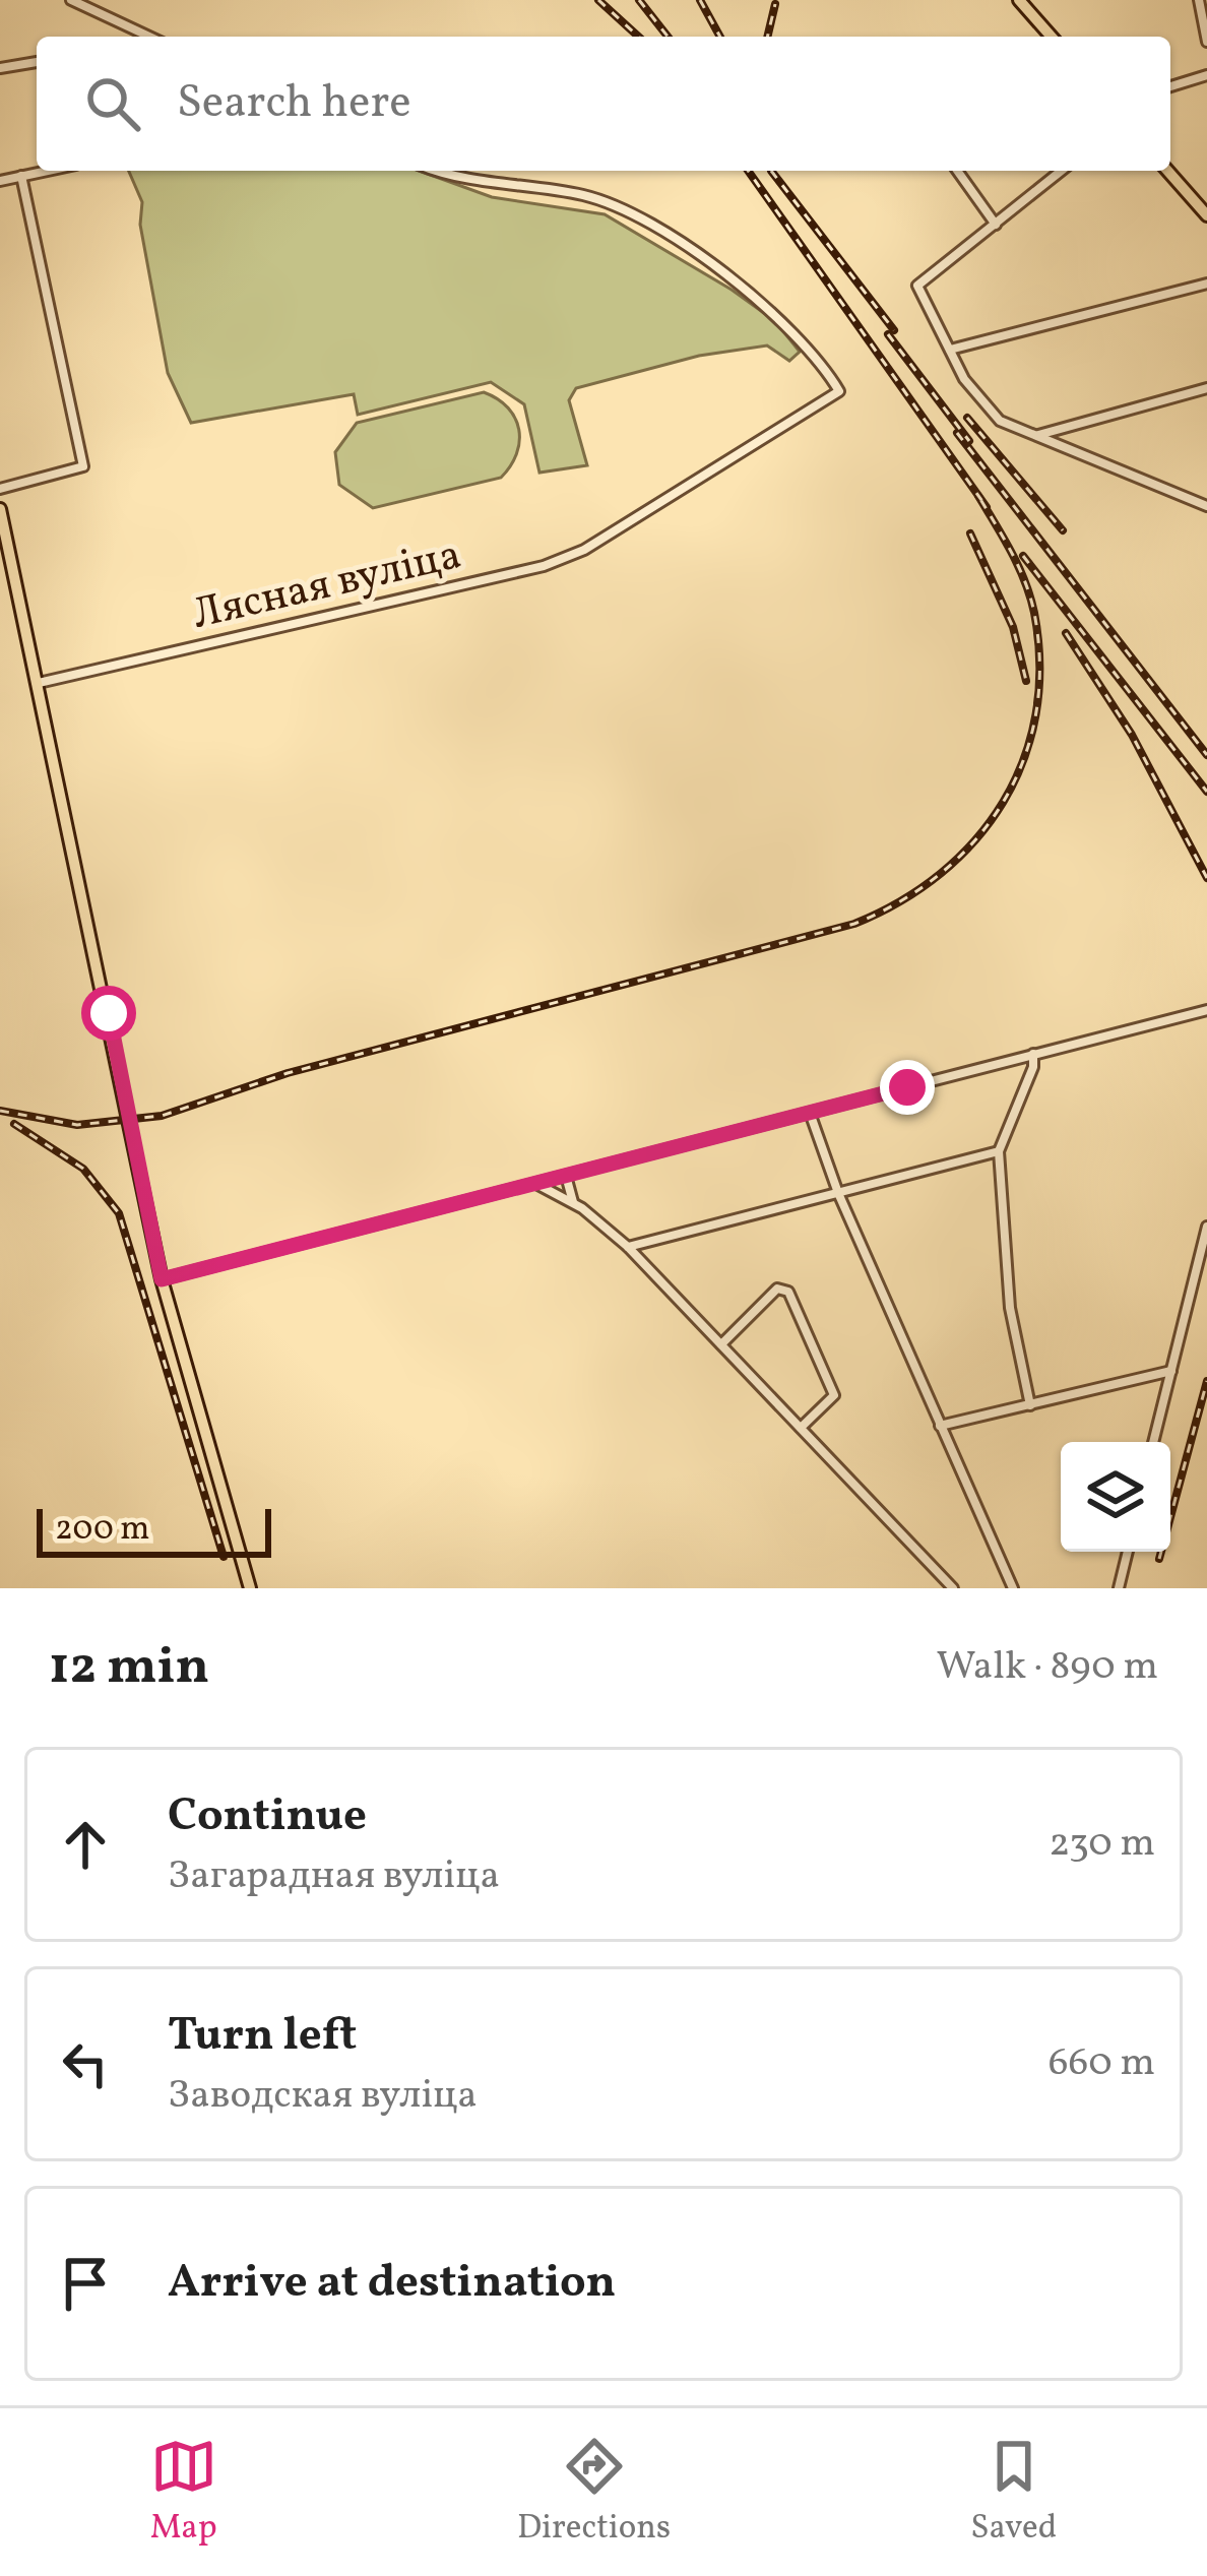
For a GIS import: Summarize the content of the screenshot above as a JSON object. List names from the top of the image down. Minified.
{"streets":{"street":["Лясная вуліца"]},"scale_bar":"200 m","page":{"search":"Search here","scale":"200 m","heading":["12 min","Walk · 890 m"],"list":[["Continue","Загарадная вуліца","230 m"],["Turn left","Заводская вуліца","660 m"],"Arrive at destination"],"nav":["Map","Directions","Saved"]}}
